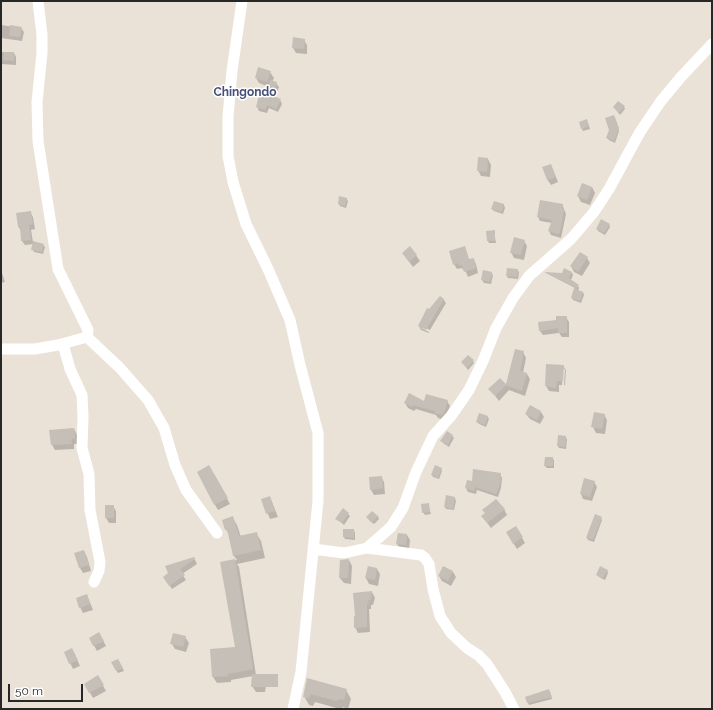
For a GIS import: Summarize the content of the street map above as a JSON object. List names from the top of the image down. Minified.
{"districts":["Chingondo"],"scale_bar":"50 m"}
